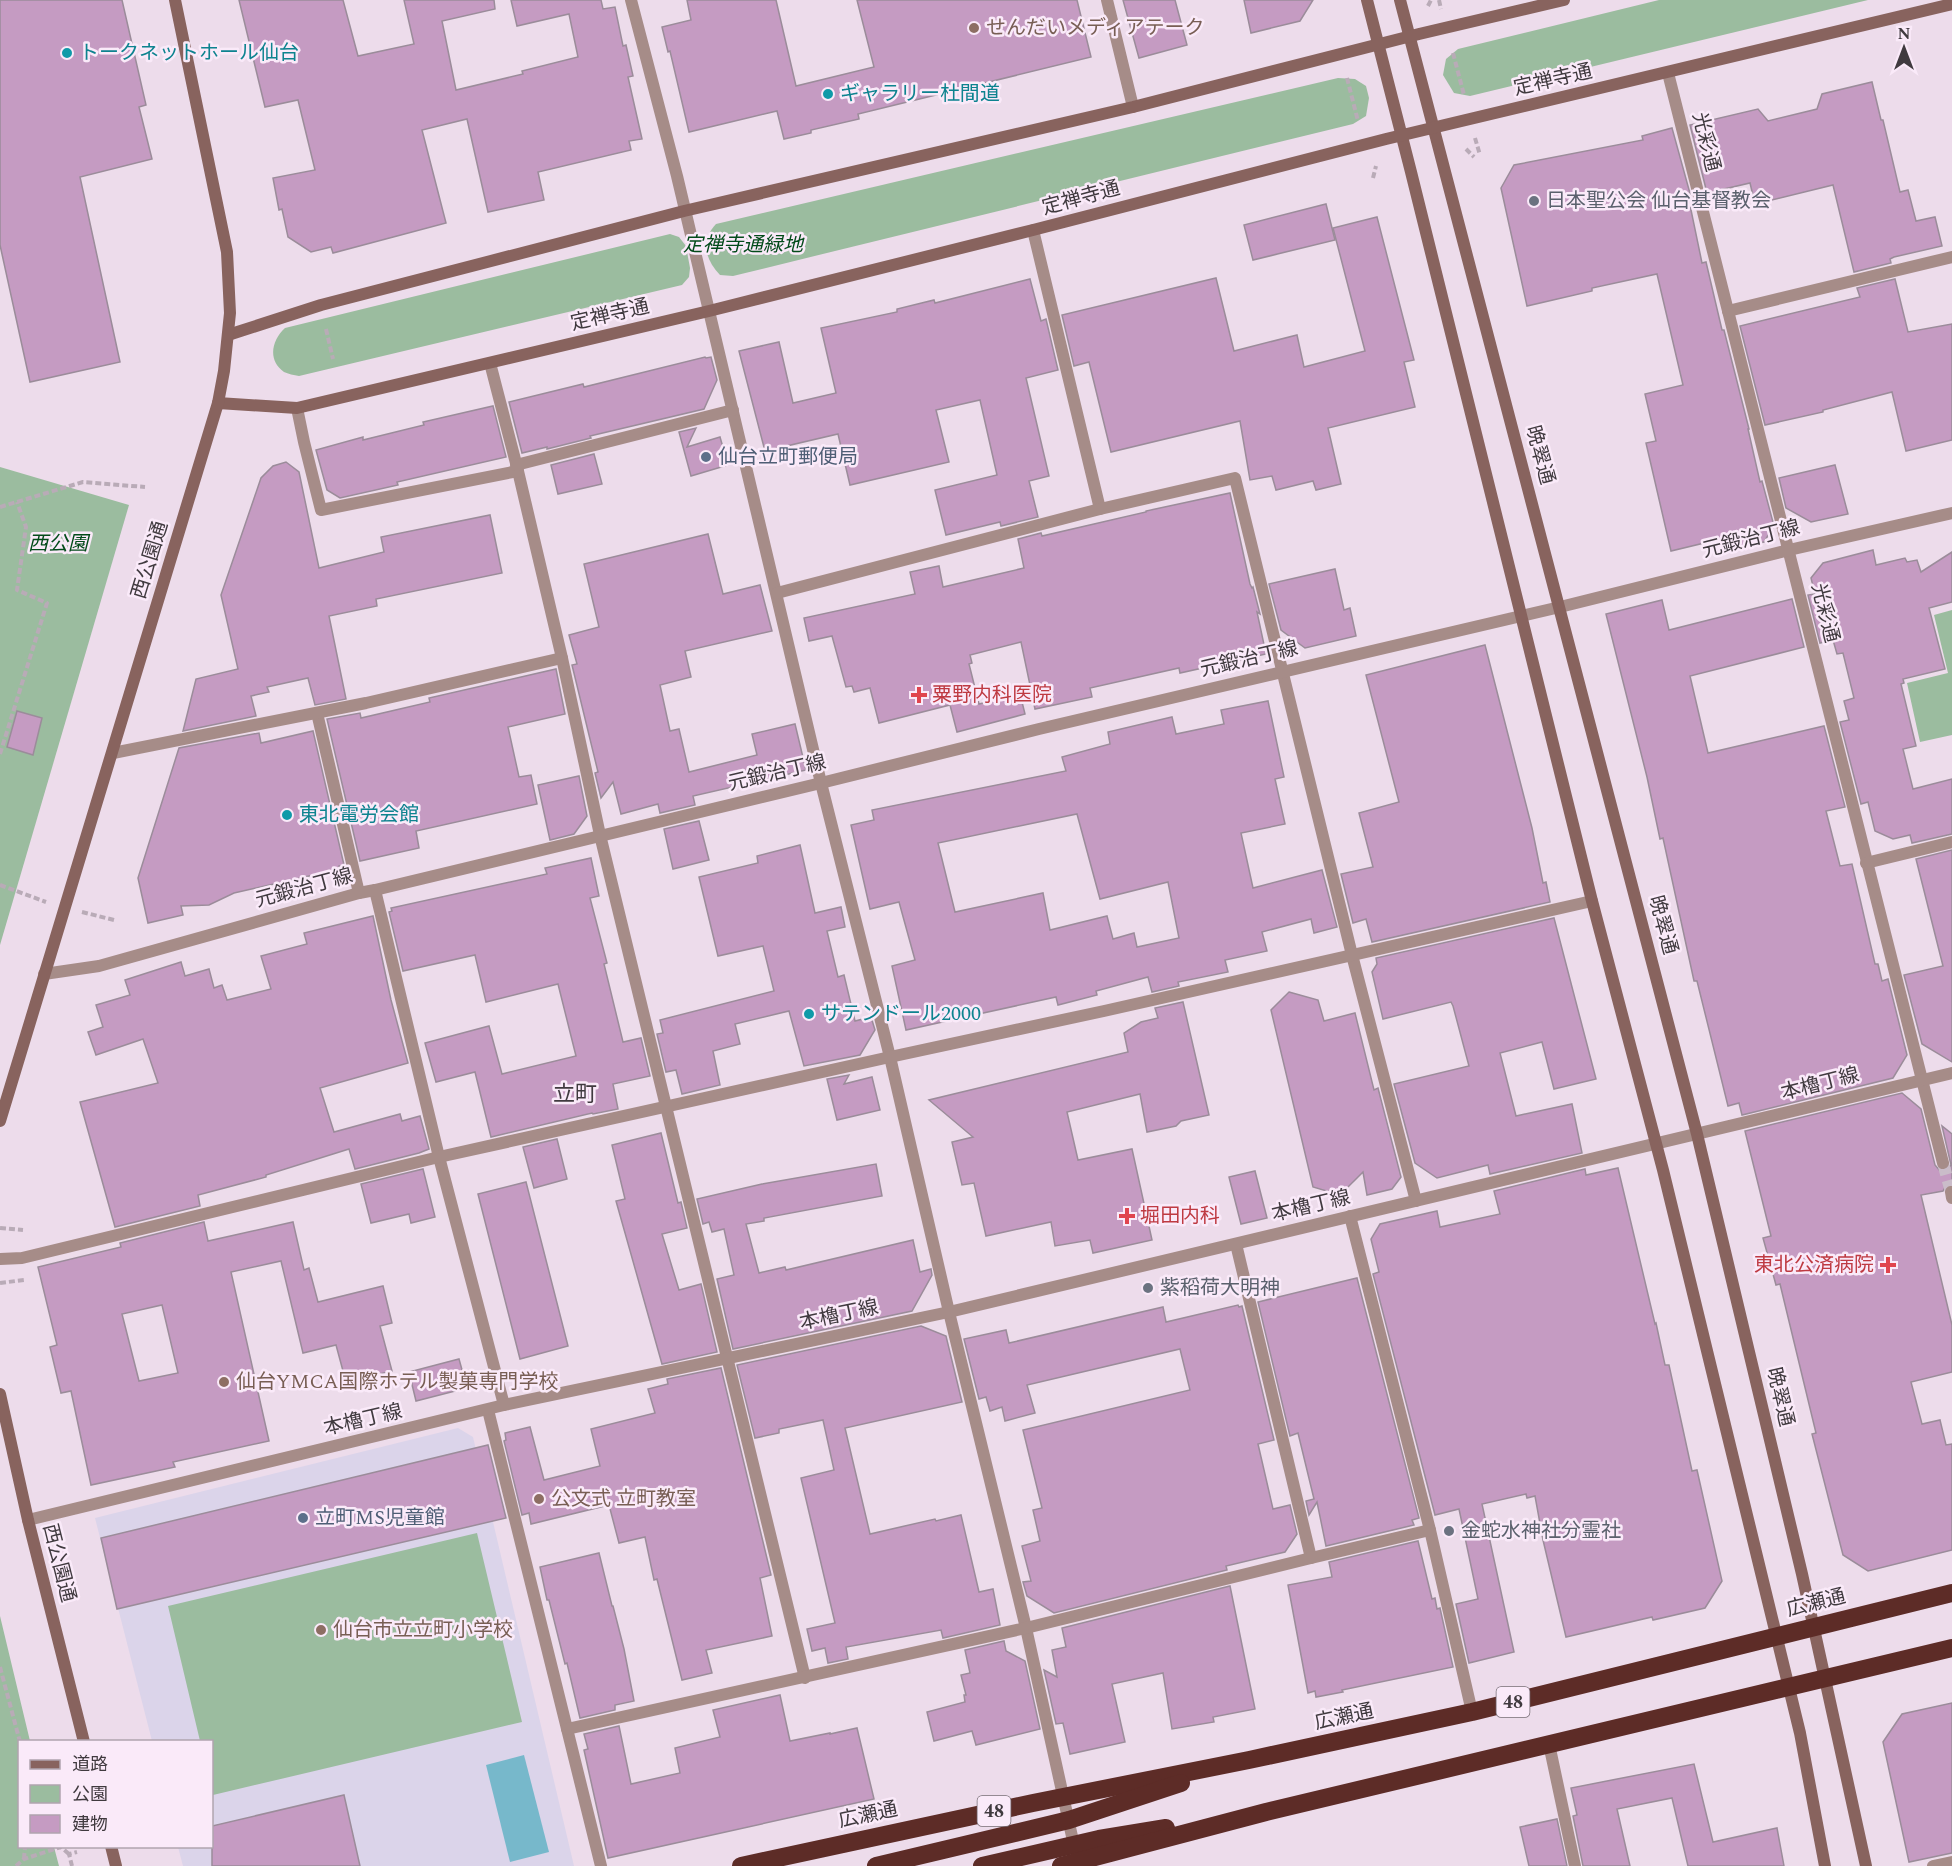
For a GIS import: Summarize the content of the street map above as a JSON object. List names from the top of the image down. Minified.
{"streets":{"highway":["広瀬通","48"],"street":["定禅寺通","光彩通","晩翠通","元鍛治丁線","西公園通","本櫓丁線"]},"crossings":[["定禅寺通","光彩通"],["定禅寺通","晩翠通"],["定禅寺通","西公園通"],["光彩通","元鍛治丁線"],["光彩通","本櫓丁線"],["晩翠通","元鍛治丁線"],["晩翠通","本櫓丁線"],["晩翠通","広瀬通"],["元鍛治丁線","西公園通"],["西公園通","本櫓丁線"],["広瀬通","48"]],"districts":["立町"],"parks":["定禅寺通緑地","西公園"],"places":{"other":["せんだいメディアテーク","トークネットホール仙台","ギャラリー杜間道","日本聖公会 仙台基督教会","仙台立町郵便局","東北電労会館","サテンドール2000","紫稻荷大明神","仙台YMCA国際ホテル製菓専門学校","公文式 立町教室","立町MS児童館","金蛇水神社分霊社","仙台市立立町小学校"],"health":["粟野内科医院","堀田内科","東北公済病院"]},"legend":["道路","公園","建物"],"north":"top"}
